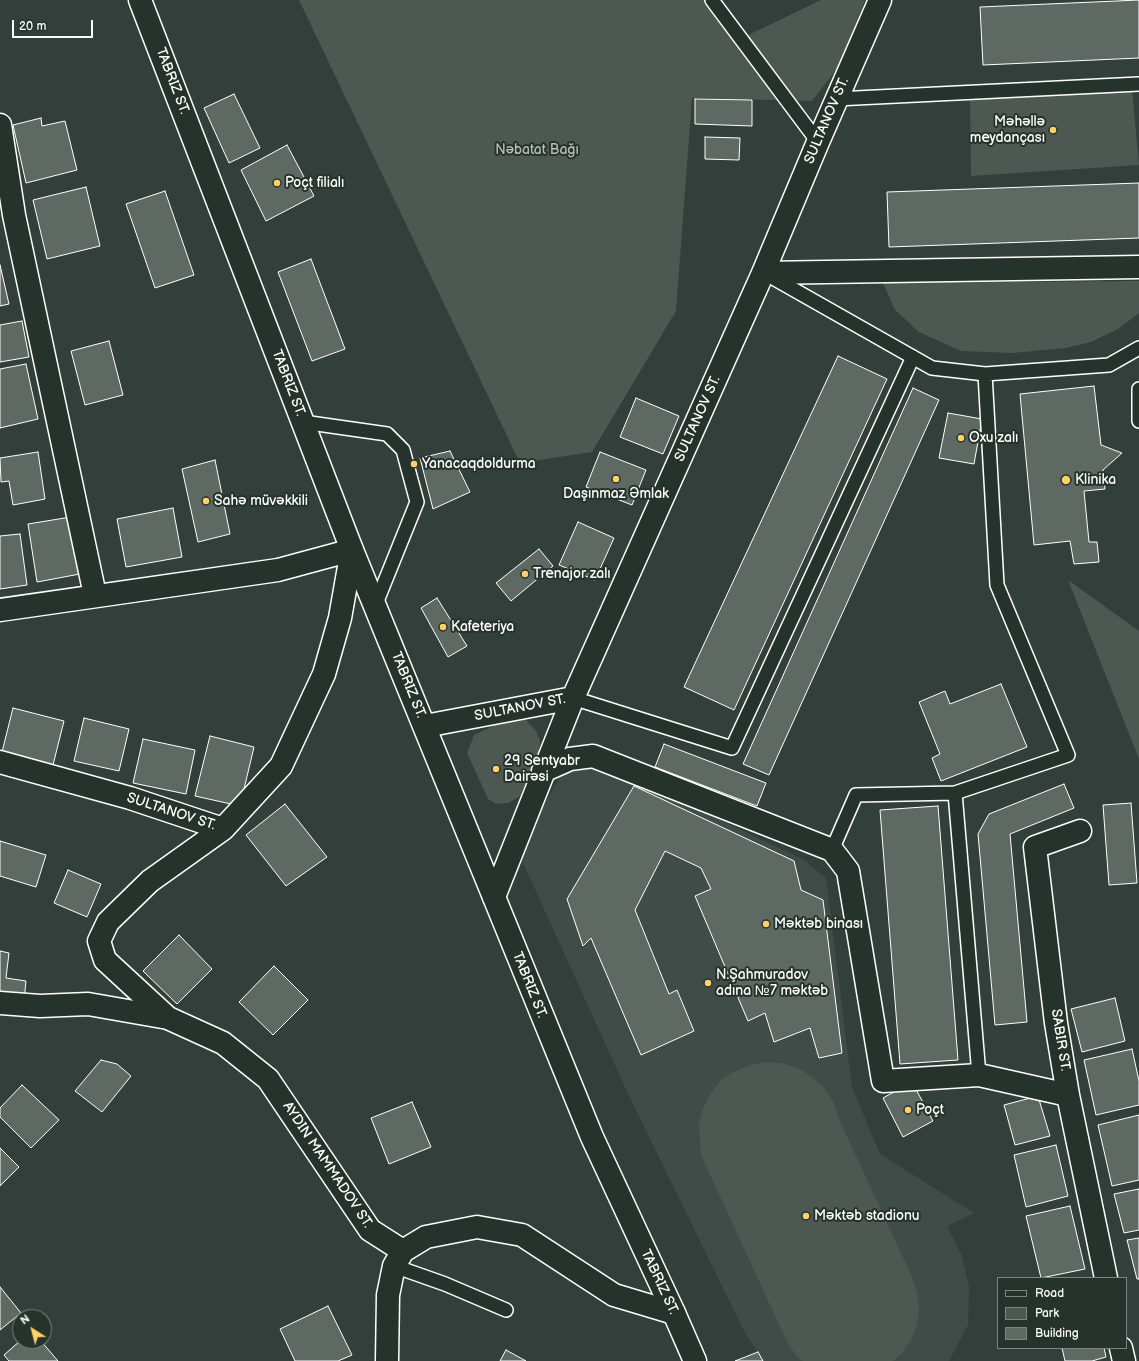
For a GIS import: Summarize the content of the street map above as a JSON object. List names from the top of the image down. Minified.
{"streets":{"street":["TABRIZ ST.","SULTANOV ST.","SABIR ST.","AYDIN MAMMADOV ST."]},"crossings":[["TABRIZ ST.","SULTANOV ST."]],"parks":["Nəbatat Bağı"],"places":["Məhəllə meydançası","Poçt filialı","Oxu zalı","Yanacaqdoldurma","Daşınmaz Əmlak","Klinika","Sahə müvəkkili","Trenajor zalı","Kafeteriya","29 Sentyabr Dairəsi","Məktəb binası","N.Şahmuradov adına №7 məktəb","Poçt","Məktəb stadionu"],"legend":["Road","Park","Building"],"scale_bar":"20 m","north":"top left"}
